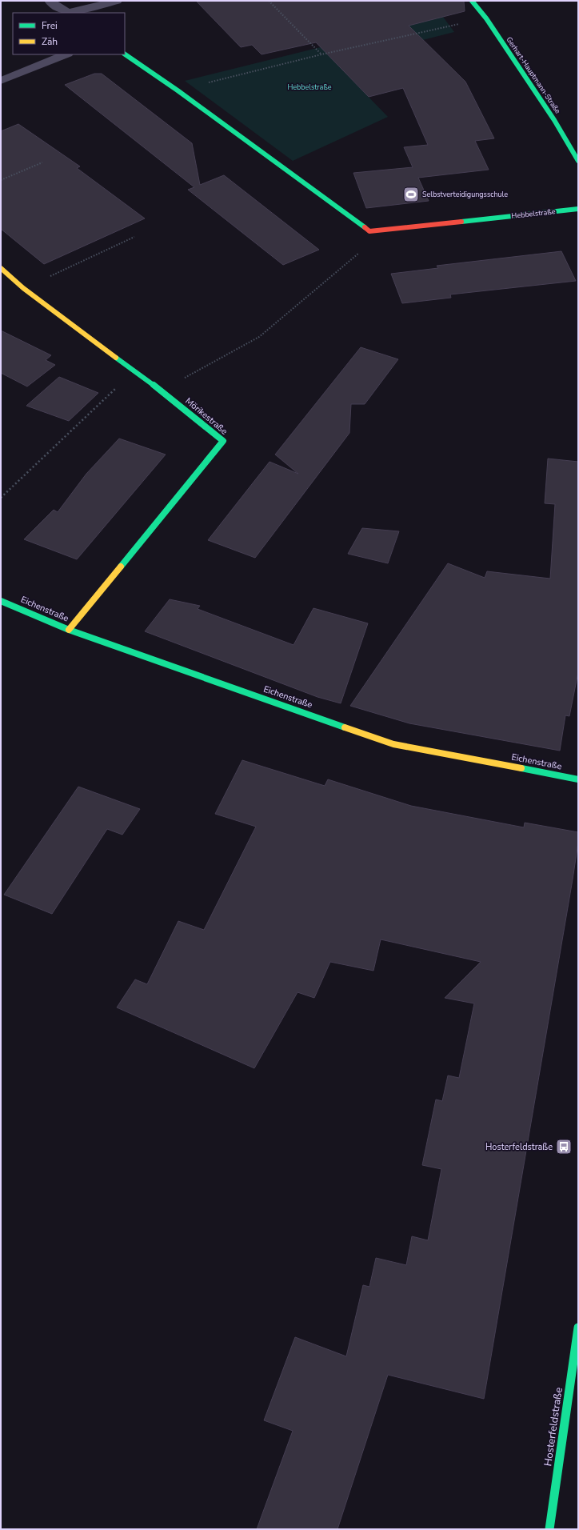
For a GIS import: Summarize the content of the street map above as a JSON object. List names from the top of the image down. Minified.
{"streets":{"street":["Gerhart-Hauptmann-Straße","Hebbelstraße","Mörikestraße","Eichenstraße","Hosterfeldstraße"]},"crossings":[["Mörikestraße","Eichenstraße"]],"parks":["Hebbelstraße"],"places":{"sports":["Selbstverteidigungsschule"],"bus stop":["Hosterfeldstraße"]},"legend":["Frei","Zäh"]}
